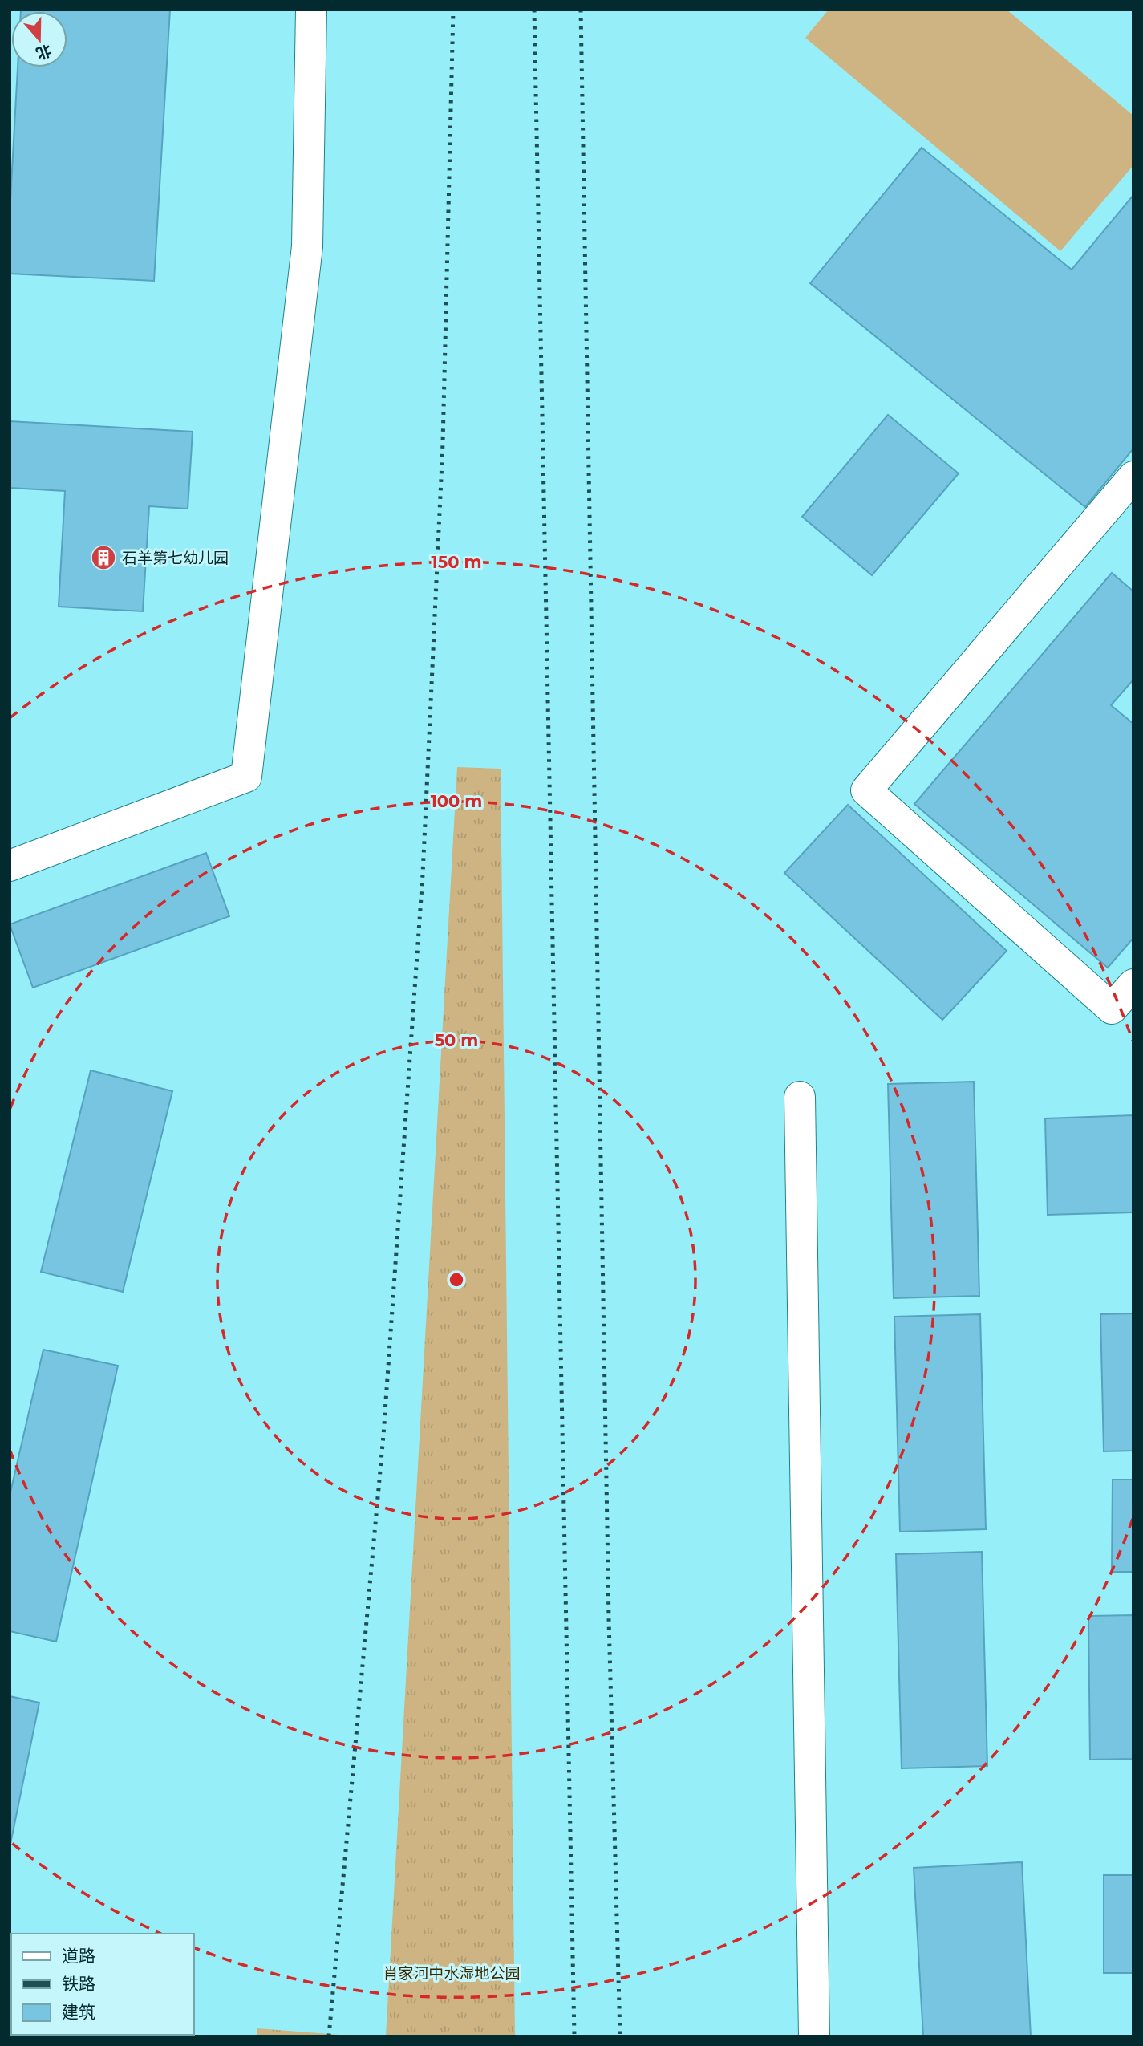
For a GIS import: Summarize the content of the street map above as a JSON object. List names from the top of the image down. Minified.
{"parks":["肖家河中水湿地公园"],"places":{"building":["石羊第七幼儿园"]},"legend":["道路","铁路","建筑"],"north":"bottom","rings":["150 m","100 m","50 m"]}
